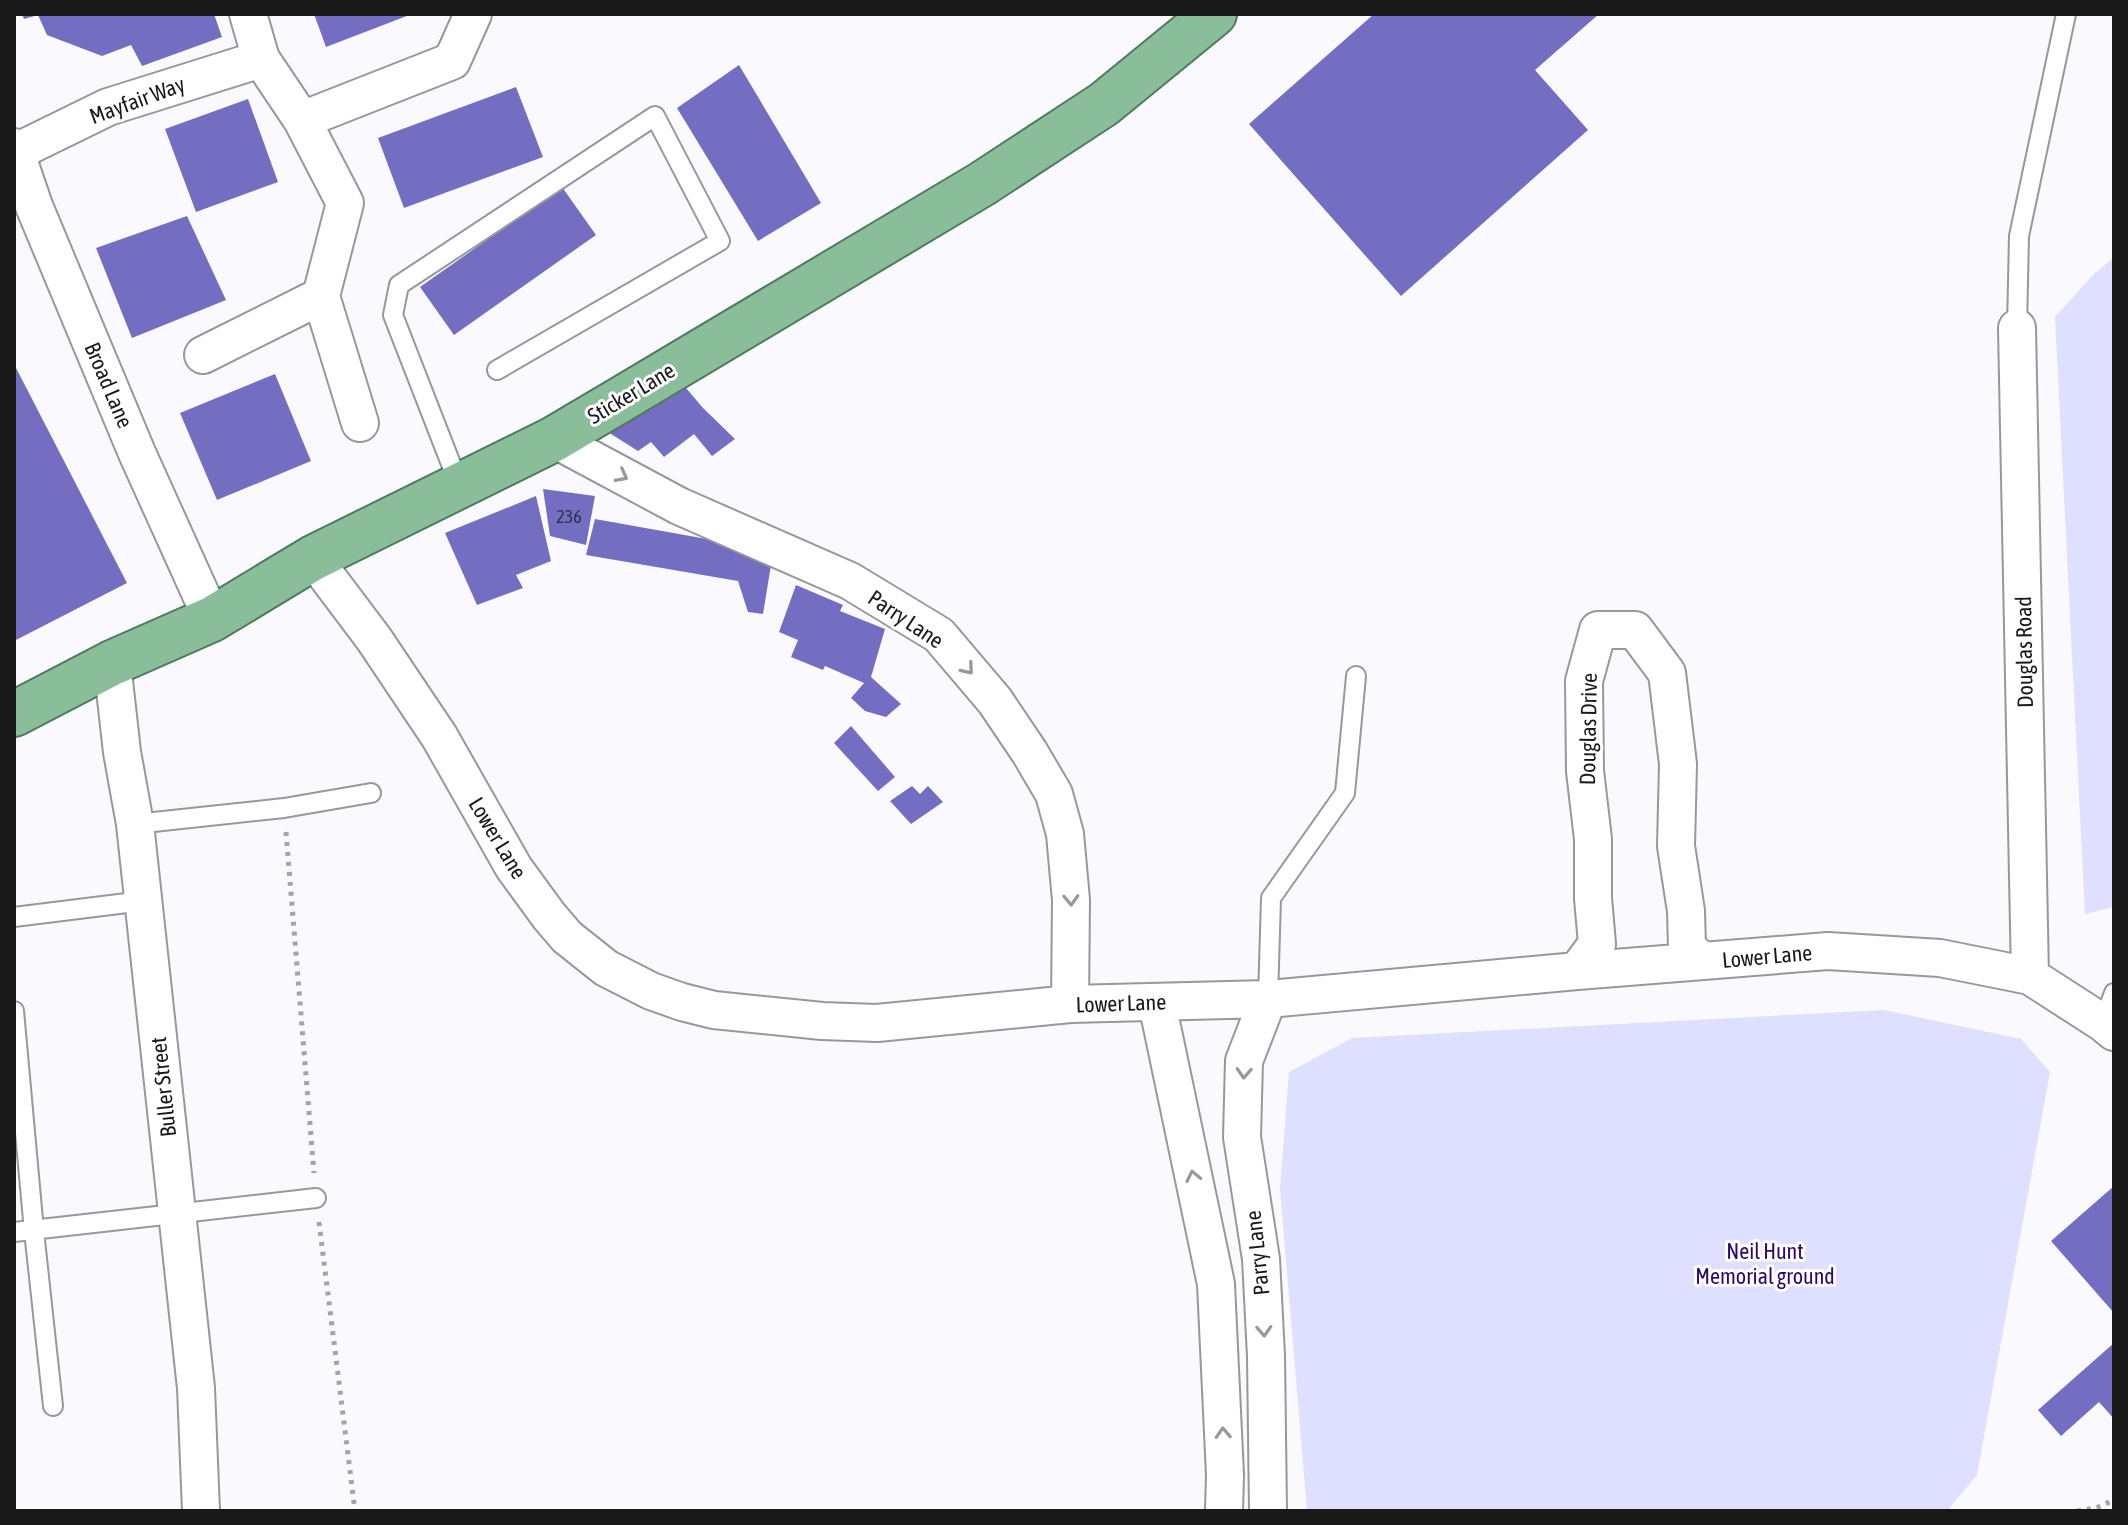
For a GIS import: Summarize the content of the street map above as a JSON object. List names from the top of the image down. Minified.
{"streets":{"highway":["Sticker Lane"],"street":["Mayfair Way","Broad Lane","Parry Lane","Douglas Road","Douglas Drive","Lower Lane","Buller Street"]},"crossings":[["Mayfair Way","Broad Lane"],["Broad Lane","Sticker Lane"],["Sticker Lane","Parry Lane"],["Sticker Lane","Lower Lane"],["Sticker Lane","Buller Street"],["Parry Lane","Lower Lane"],["Douglas Road","Lower Lane"],["Douglas Drive","Lower Lane"]],"parks":["Neil Hunt Memorial ground"],"house_numbers":["236"]}
